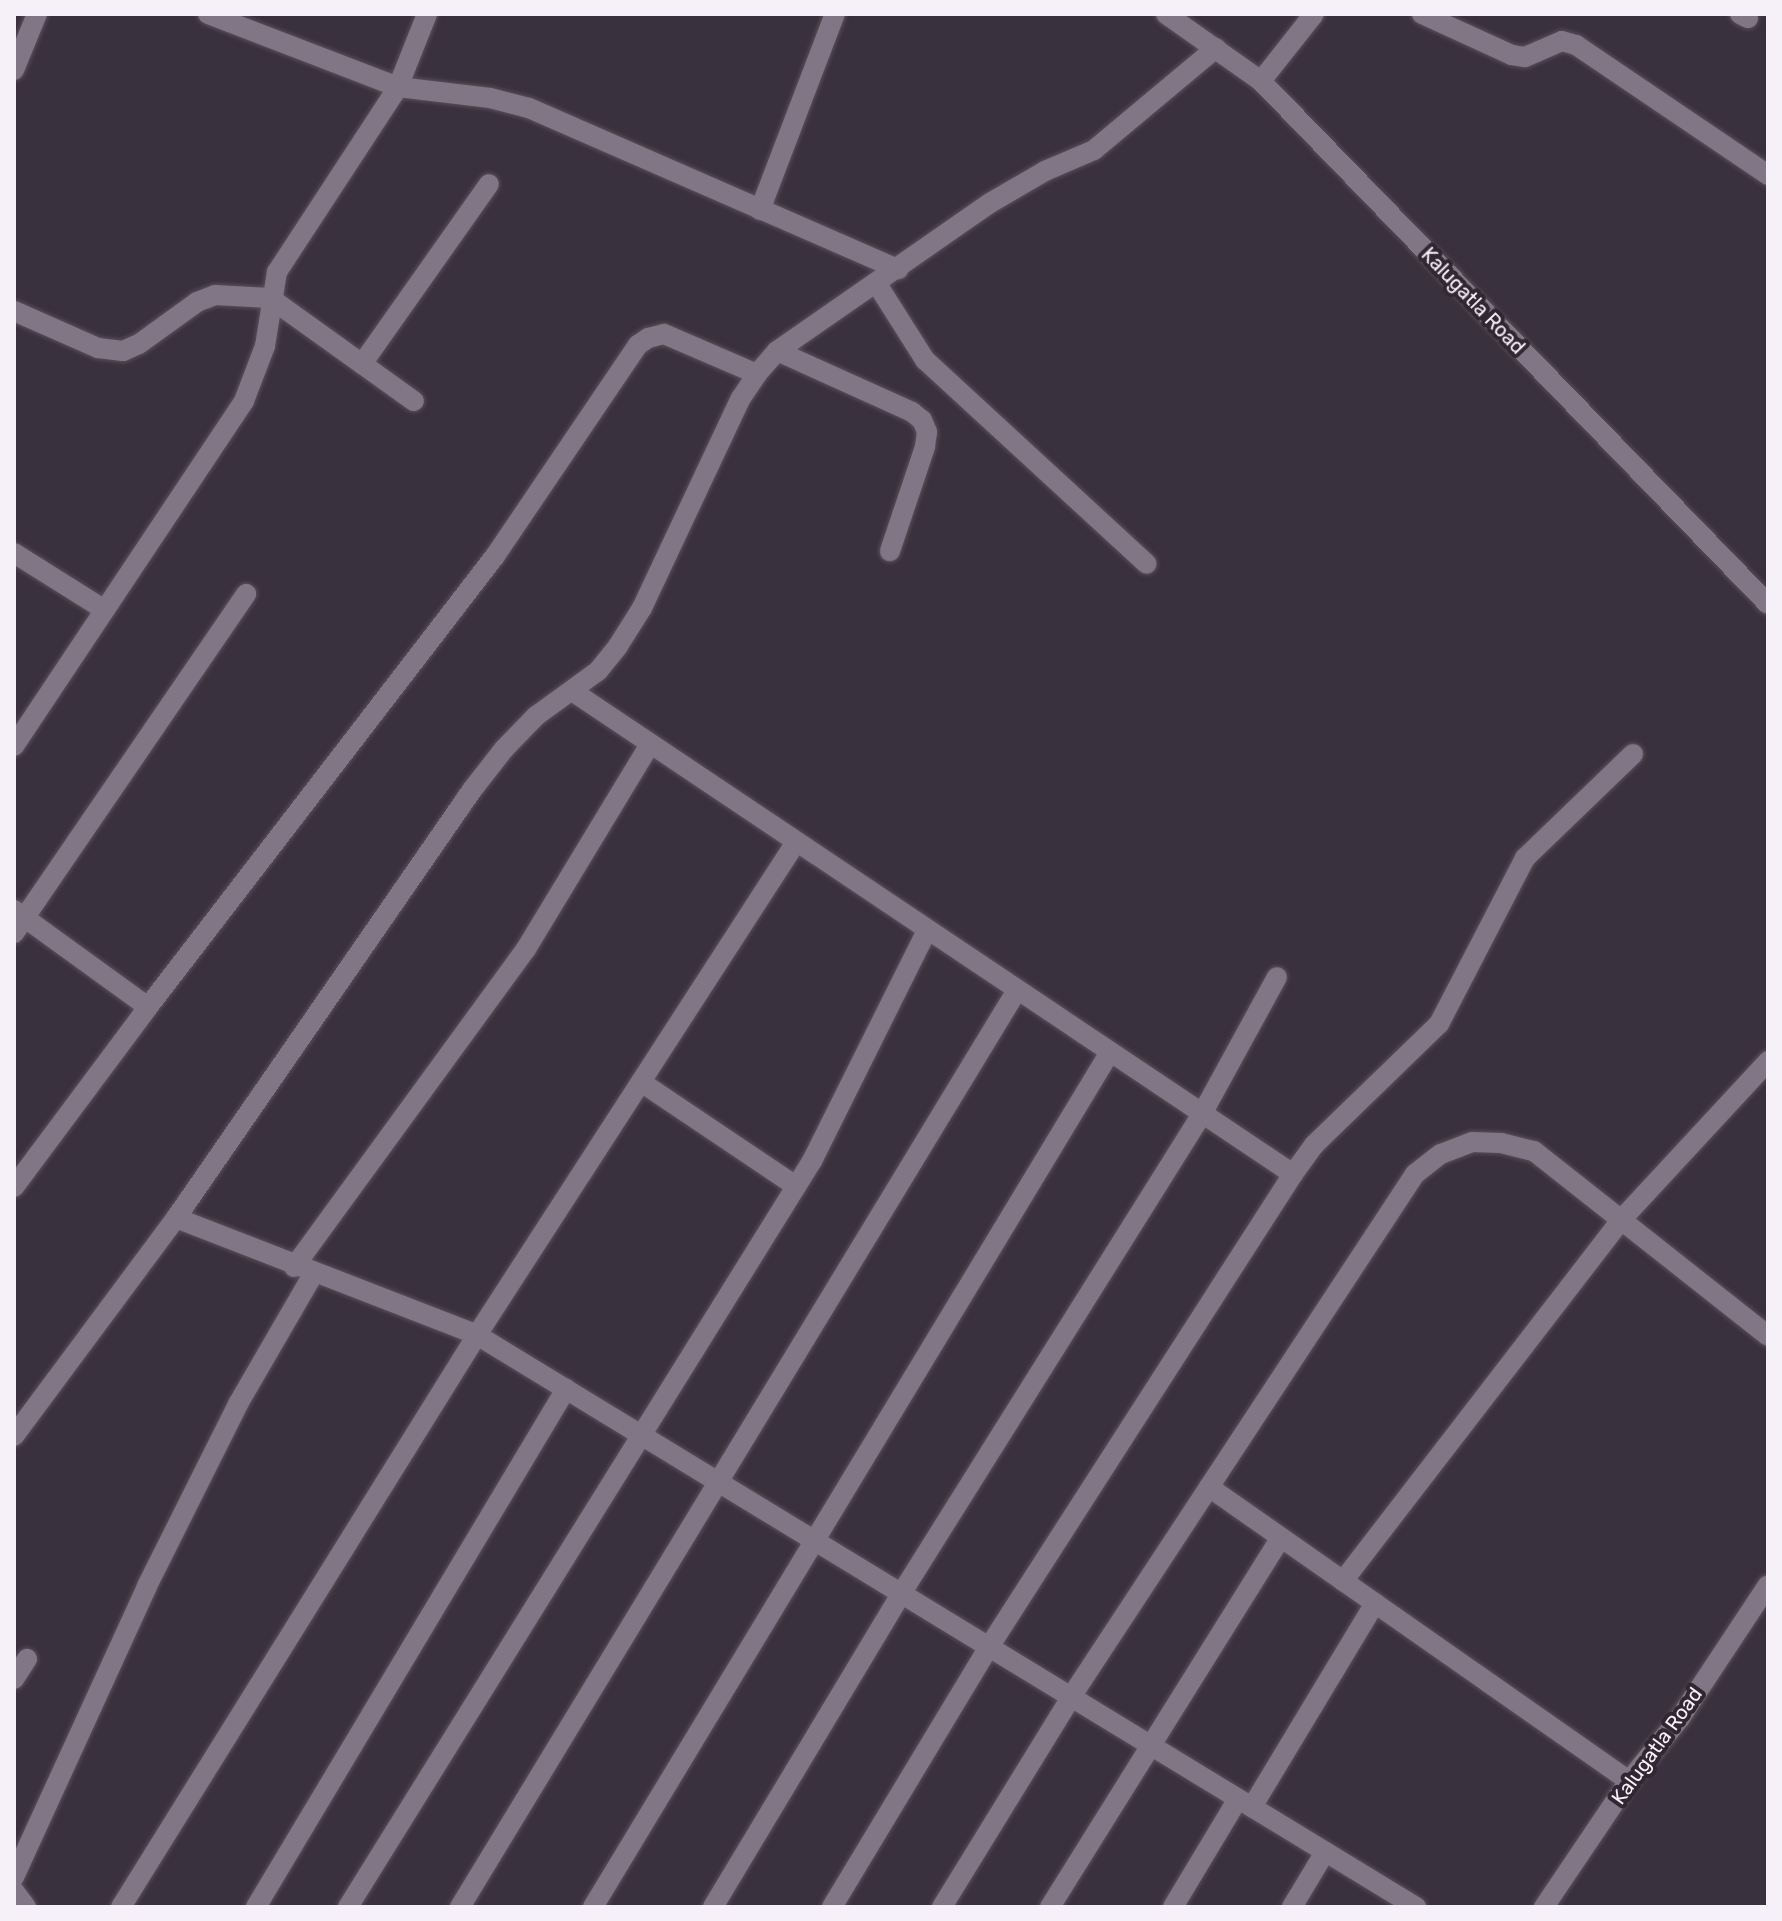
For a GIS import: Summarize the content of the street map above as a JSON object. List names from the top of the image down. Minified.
{"streets":{"street":["Kalugatla Road"]}}
